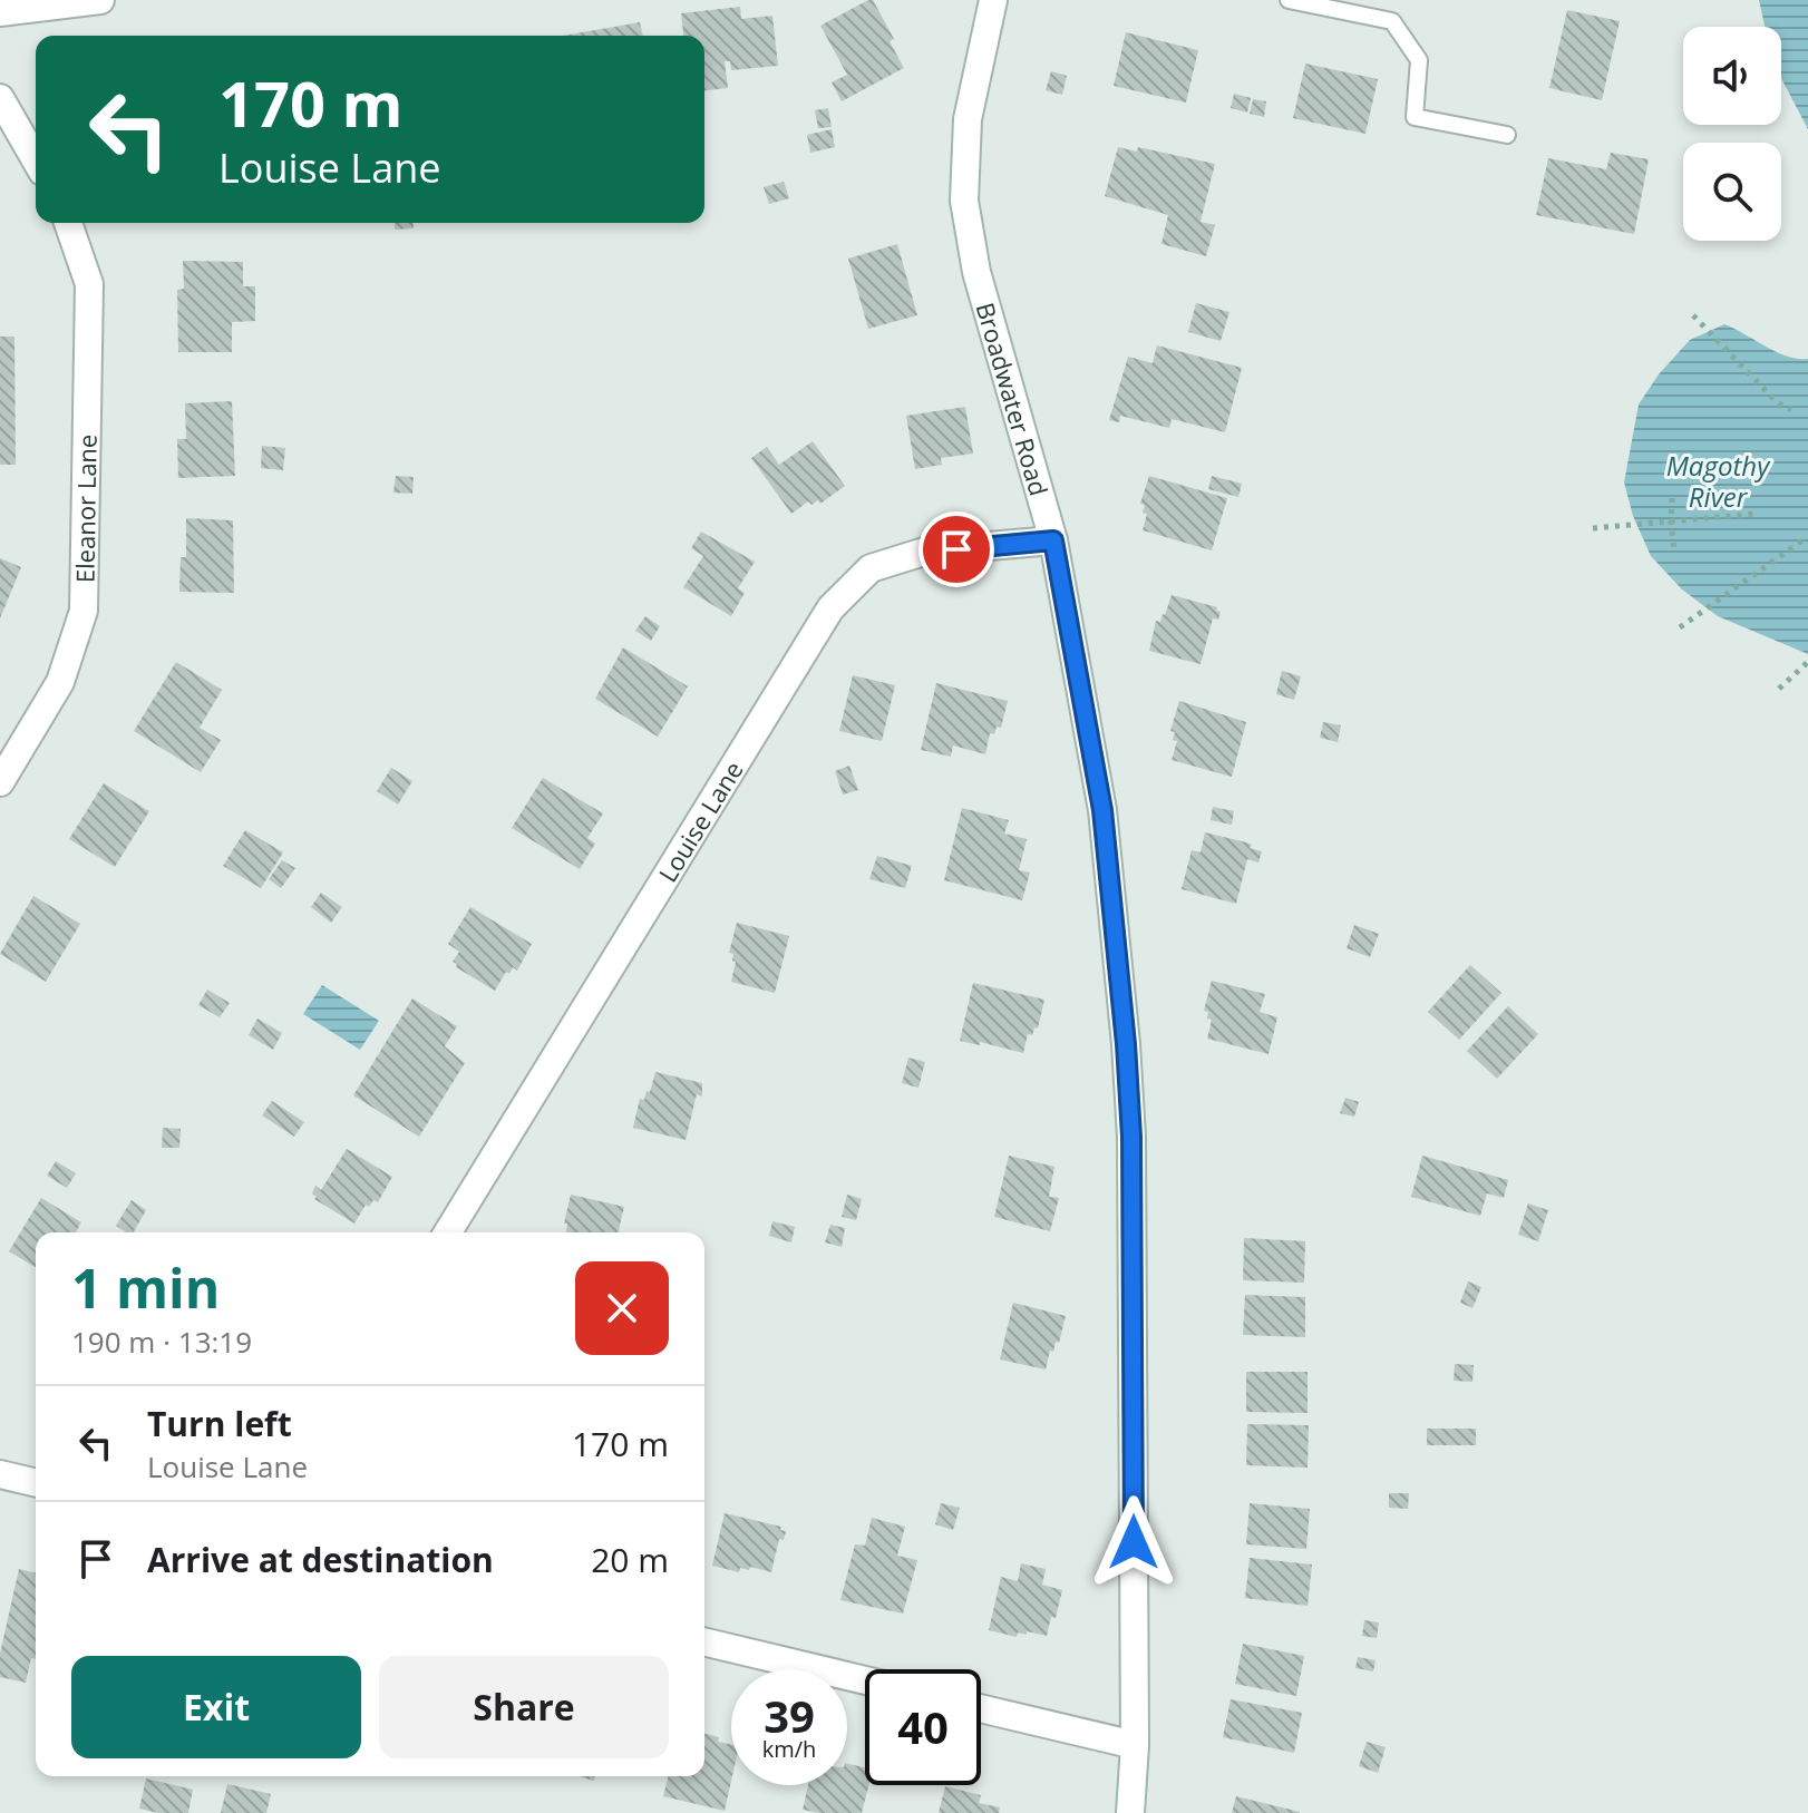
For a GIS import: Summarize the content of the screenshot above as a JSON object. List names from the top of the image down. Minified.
{"streets":{"street":["Broadwater Road","Eleanor Lane","Louise Lane"]},"crossings":[["Broadwater Road","Louise Lane"]],"water":["Magothy River"],"page":{"turn":["170 m","Louise Lane"],"heading":["1 min","190 m · 13:19"],"list":[{"name":"Turn left","note":"Louise Lane","value":"170 m"},{"name":"Arrive at destination","value":"20 m"}],"buttons":["Exit","Share"],"speed":"39 km/h","limit":"40"}}
